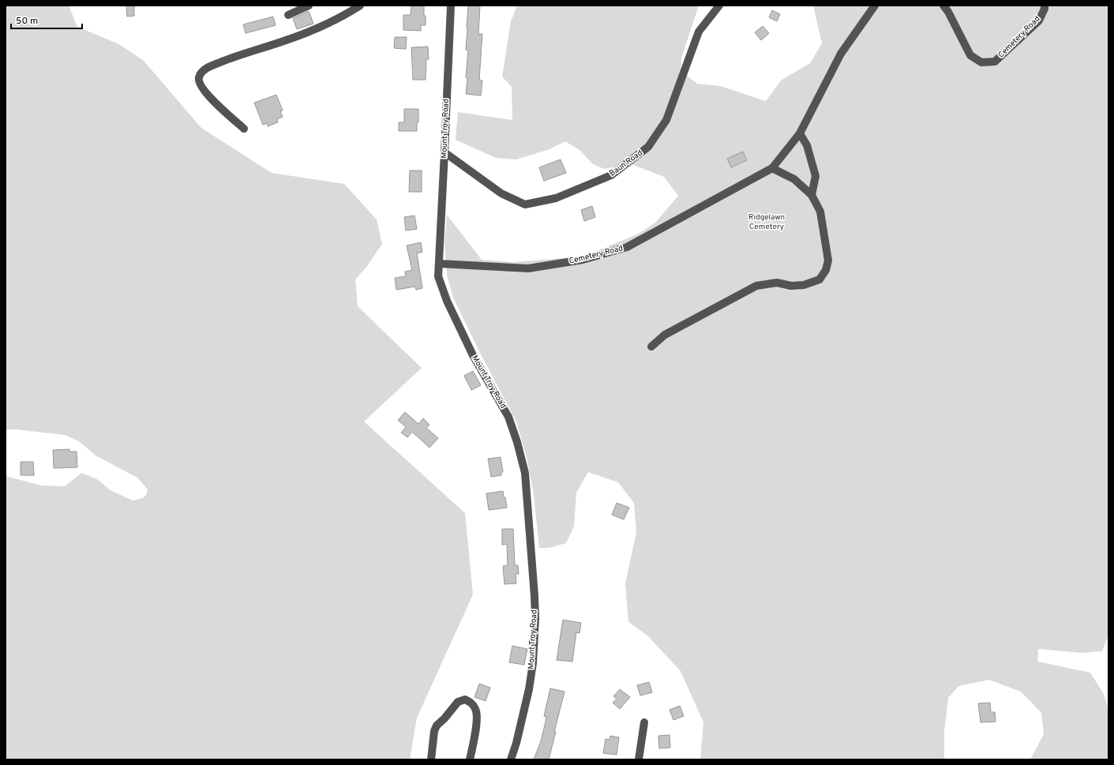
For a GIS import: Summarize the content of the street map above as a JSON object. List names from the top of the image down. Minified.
{"streets":{"street":["Cemetery Road","Mount Troy Road","Baun Road"]},"crossings":[["Cemetery Road","Mount Troy Road"],["Mount Troy Road","Baun Road"]],"parks":["Ridgelawn Cemetery"],"scale_bar":"50 m"}
